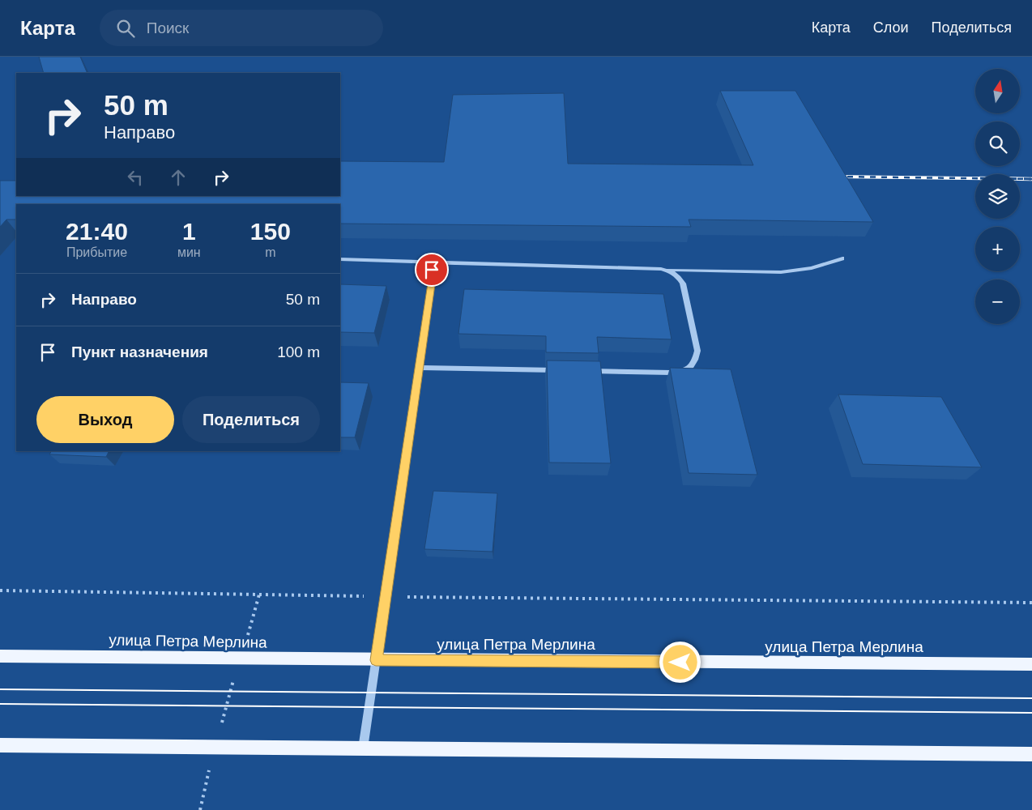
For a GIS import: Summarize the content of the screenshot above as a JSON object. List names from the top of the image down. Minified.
{"streets":{"main road":["улица Петра Мерлина"]},"north":"top","page":{"header":"Карта","search":"Поиск","nav":["Карта","Слои","Поделиться"],"map_buttons":["+","−"],"turn":["50 m","Направо"],"eta":["21:40","Прибытие","1","мин","150","m"],"list":[{"name":"Направо","value":"50 m"},{"name":"Пункт назначения","value":"100 m"}],"buttons":["Выход","Поделиться"]}}
